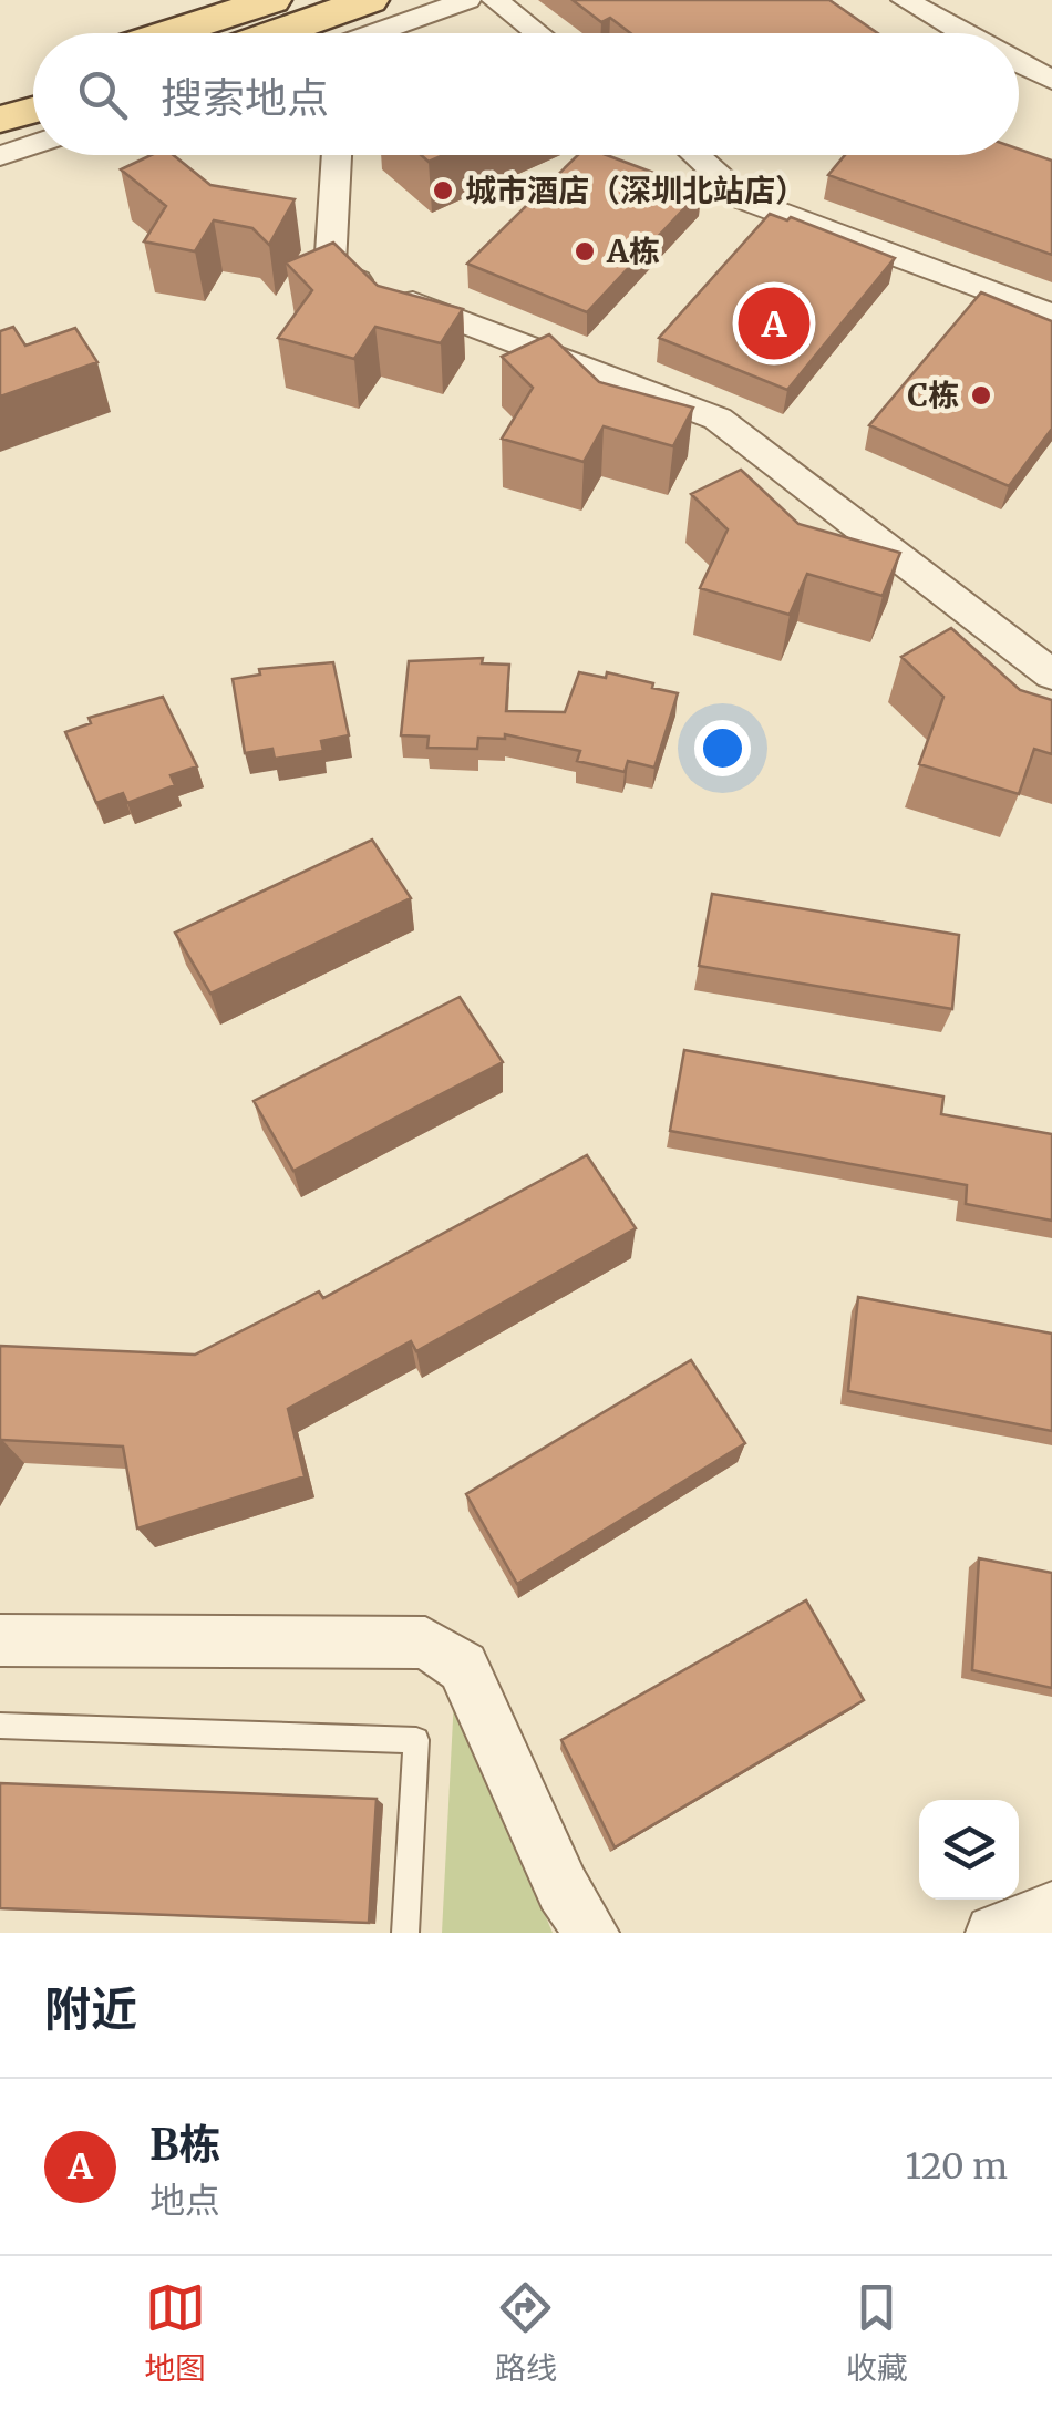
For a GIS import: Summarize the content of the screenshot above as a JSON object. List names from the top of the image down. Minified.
{"places":["城市酒店（深圳北站店）","A栋","C栋"],"page":{"search":"搜索地点","pins":"A","heading":"附近","list":[{"mark":"A","name":"B栋","note":"地点","value":"120 m"}],"nav":["地图","路线","收藏"]}}
